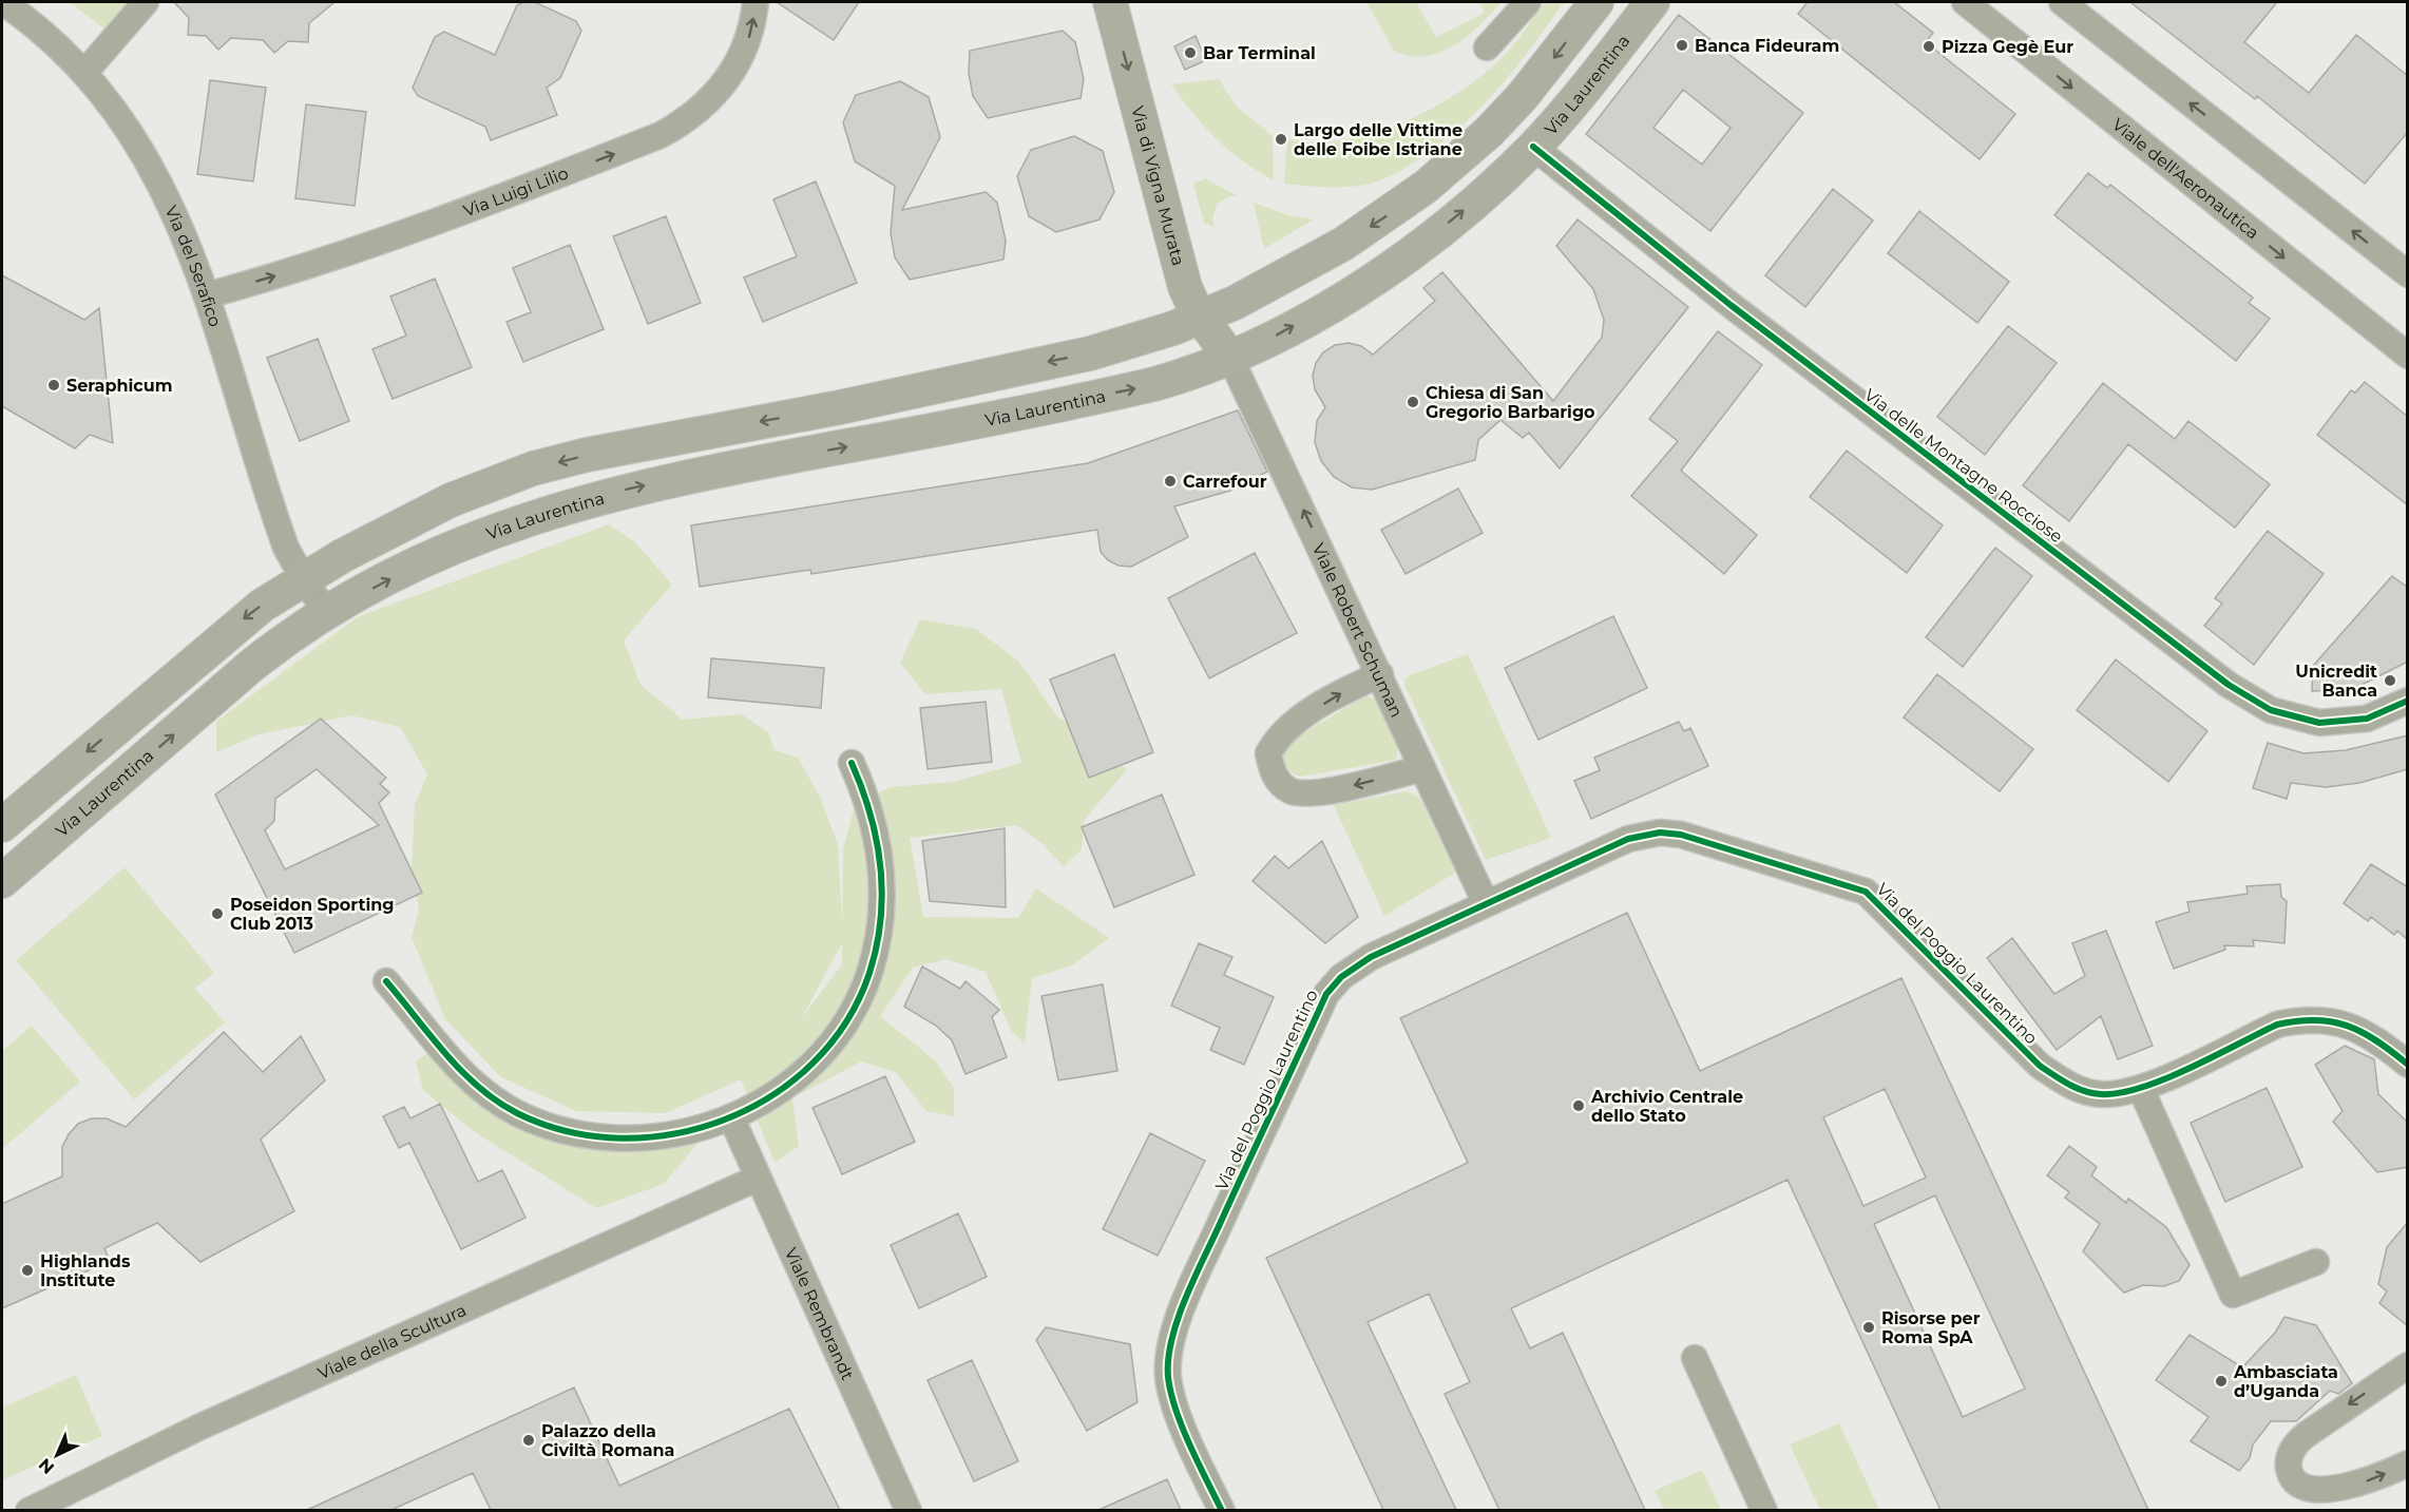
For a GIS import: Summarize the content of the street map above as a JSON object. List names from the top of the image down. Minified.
{"streets":{"main road":["Via Laurentina","Via di Vigna Murata"],"street":["Viale dell'Aeronautica","Via Luigi Lilio","Via del Serafico","Via delle Montagne Rocciose","Viale Robert Schuman","Via del Poggio Laurentino","Viale Rembrandt","Viale della Scultura"]},"crossings":[["Via Laurentina","Via di Vigna Murata"],["Via Laurentina","Via delle Montagne Rocciose"],["Via Laurentina","Viale Robert Schuman"],["Via di Vigna Murata","Viale Robert Schuman"],["Via Luigi Lilio","Via del Serafico"],["Viale Robert Schuman","Via del Poggio Laurentino"],["Viale Rembrandt","Viale della Scultura"]],"one_way":["Via di Vigna Murata","Via Luigi Lilio","Viale Robert Schuman"],"places":["Banca Fideuram","Pizza Gegè Eur","Bar Terminal","Largo delle Vittime delle Foibe Istriane","Seraphicum","Chiesa di San Gregorio Barbarigo","Carrefour","Unicredit Banca","Poseidon Sporting Club 2013","Archivio Centrale dello Stato","Highlands Institute","Risorse per Roma SpA","Ambasciata d’Uganda","Palazzo della Civiltà Romana"],"north":"bottom left"}
